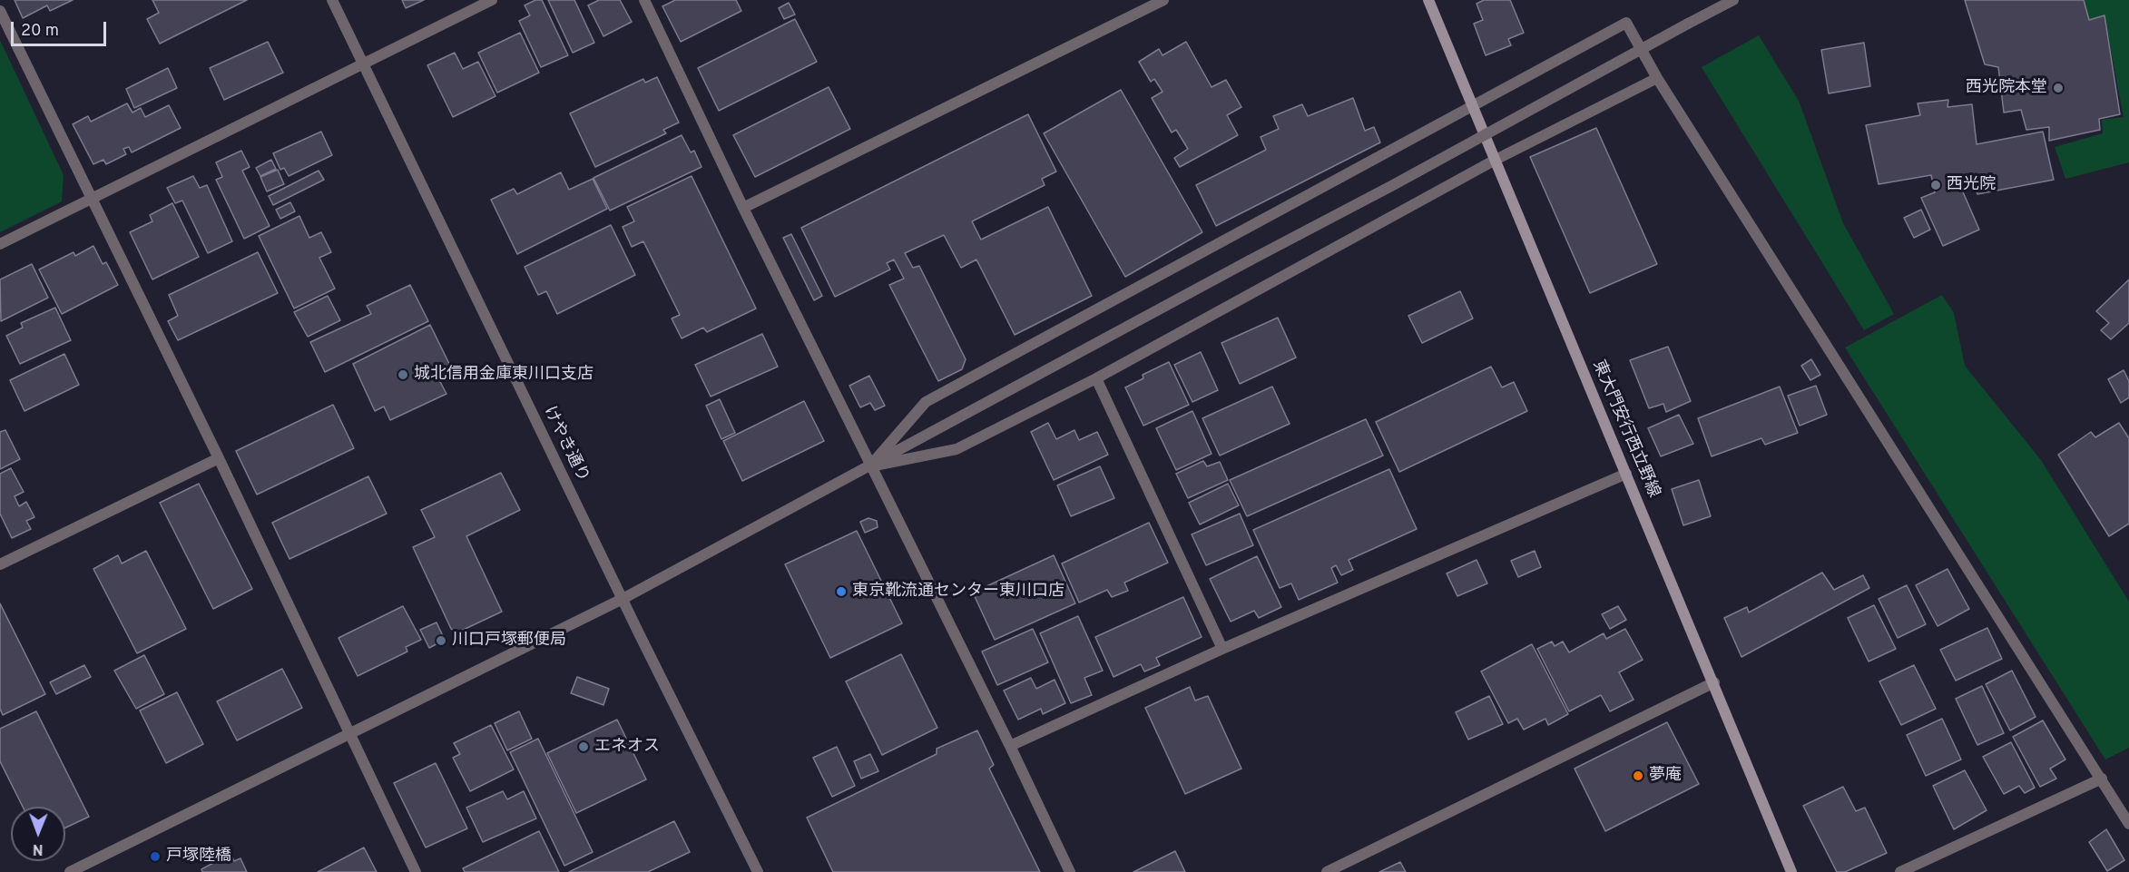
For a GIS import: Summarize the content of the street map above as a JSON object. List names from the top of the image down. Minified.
{"streets":{"main road":["東大門安行西立野線"],"street":["けやき通り"]},"places":["西光院本堂","西光院","城北信用金庫東川口支店","東京靴流通センター東川口店","川口戸塚郵便局","エネオス","夢庵","戸塚陸橋"],"scale_bar":"20 m","north":"bottom"}
